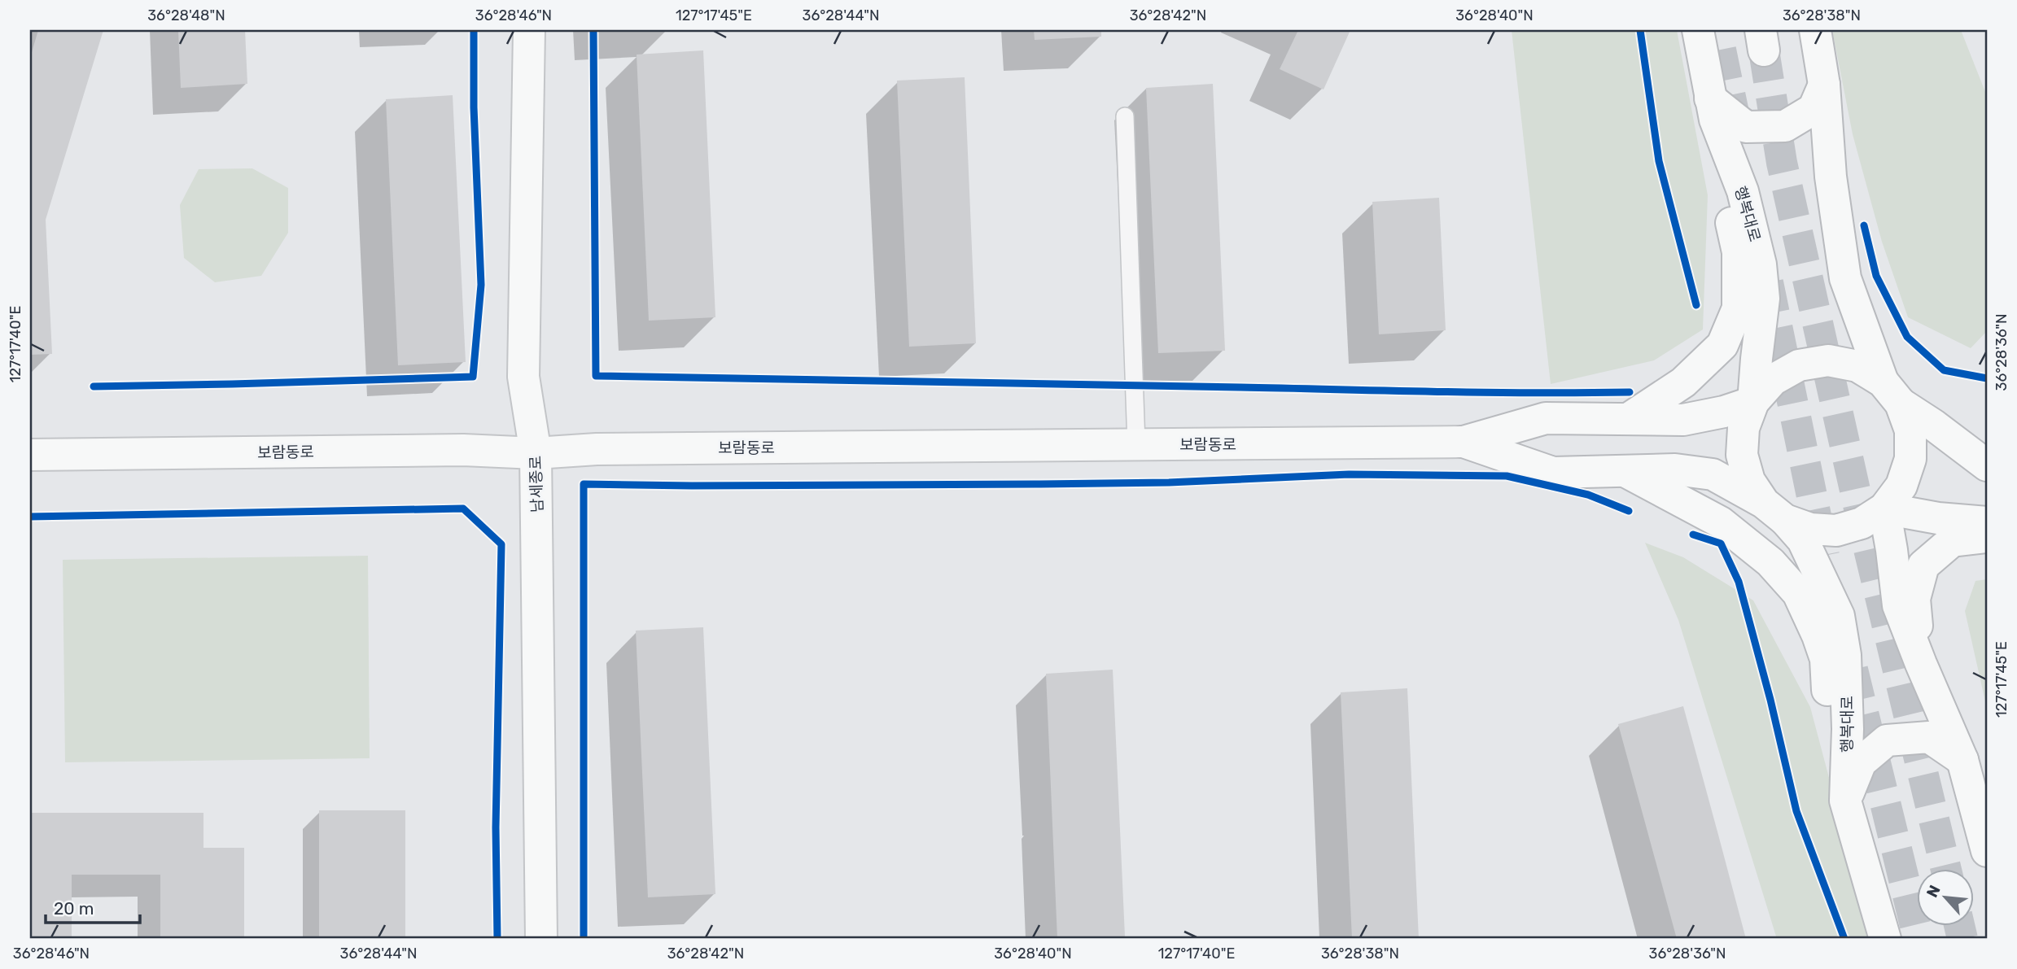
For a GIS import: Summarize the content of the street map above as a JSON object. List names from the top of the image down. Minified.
{"streets":{"main road":["행복대로","보람동로","남세종로"]},"crossings":[["보람동로","남세종로"]],"scale_bar":"20 m","north":"top left","coordinates":["36°28'48\"N","36°28'46\"N","127°17'45\"E","36°28'44\"N","36°28'42\"N","36°28'40\"N","36°28'38\"N","127°17'40\"E","36°28'36\"N"]}
